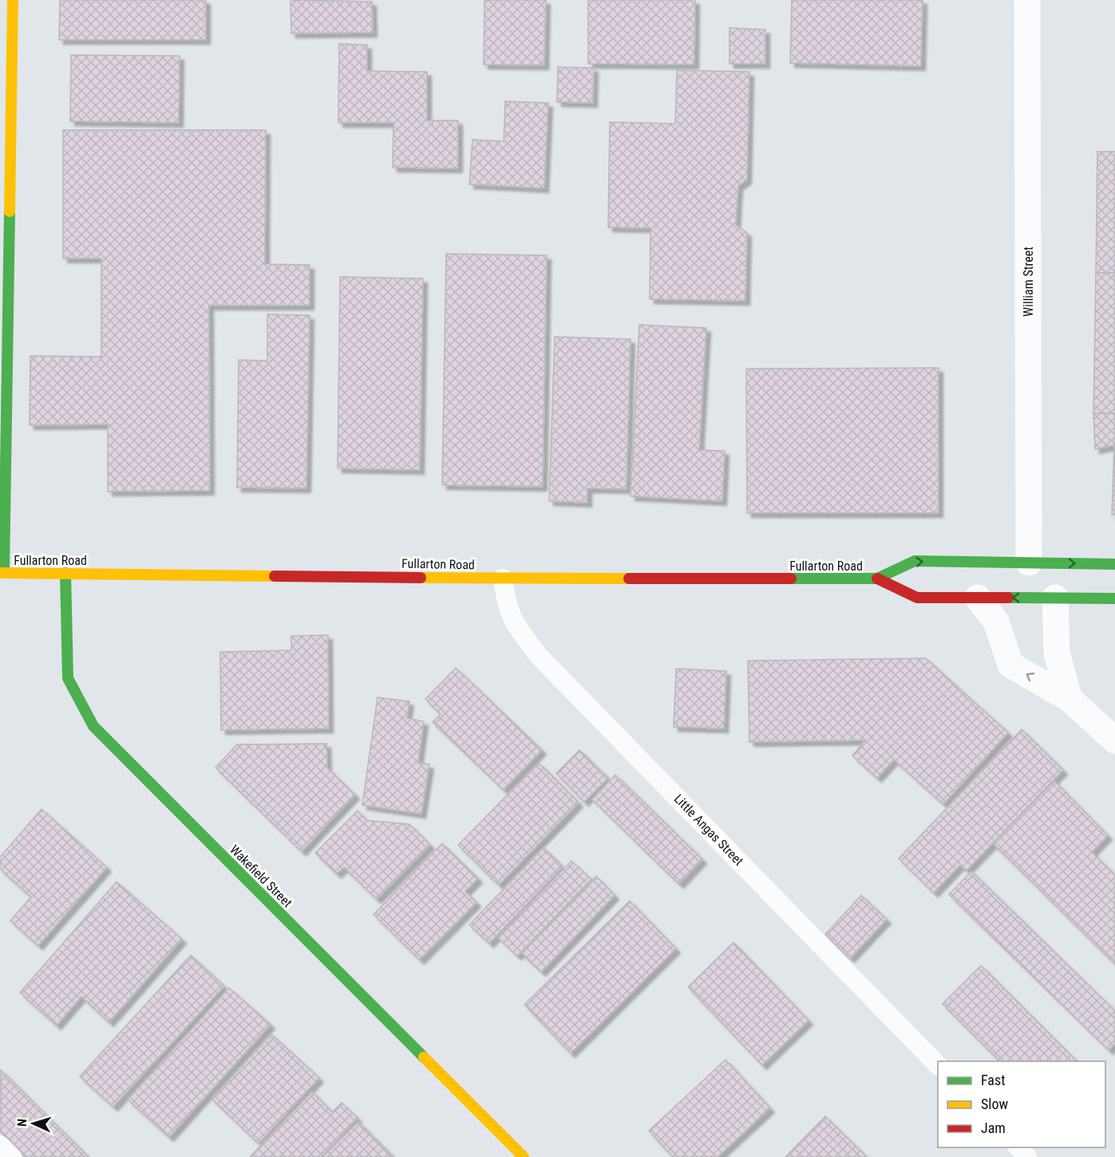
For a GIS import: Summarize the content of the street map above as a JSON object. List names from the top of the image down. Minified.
{"streets":{"main road":["Fullarton Road","Wakefield Street"],"street":["William Street"],"lane":["Little Angas Street"]},"crossings":[["William Street","Fullarton Road"],["Fullarton Road","Little Angas Street"],["Fullarton Road","Wakefield Street"]],"legend":["Fast","Slow","Jam"],"north":"left"}
